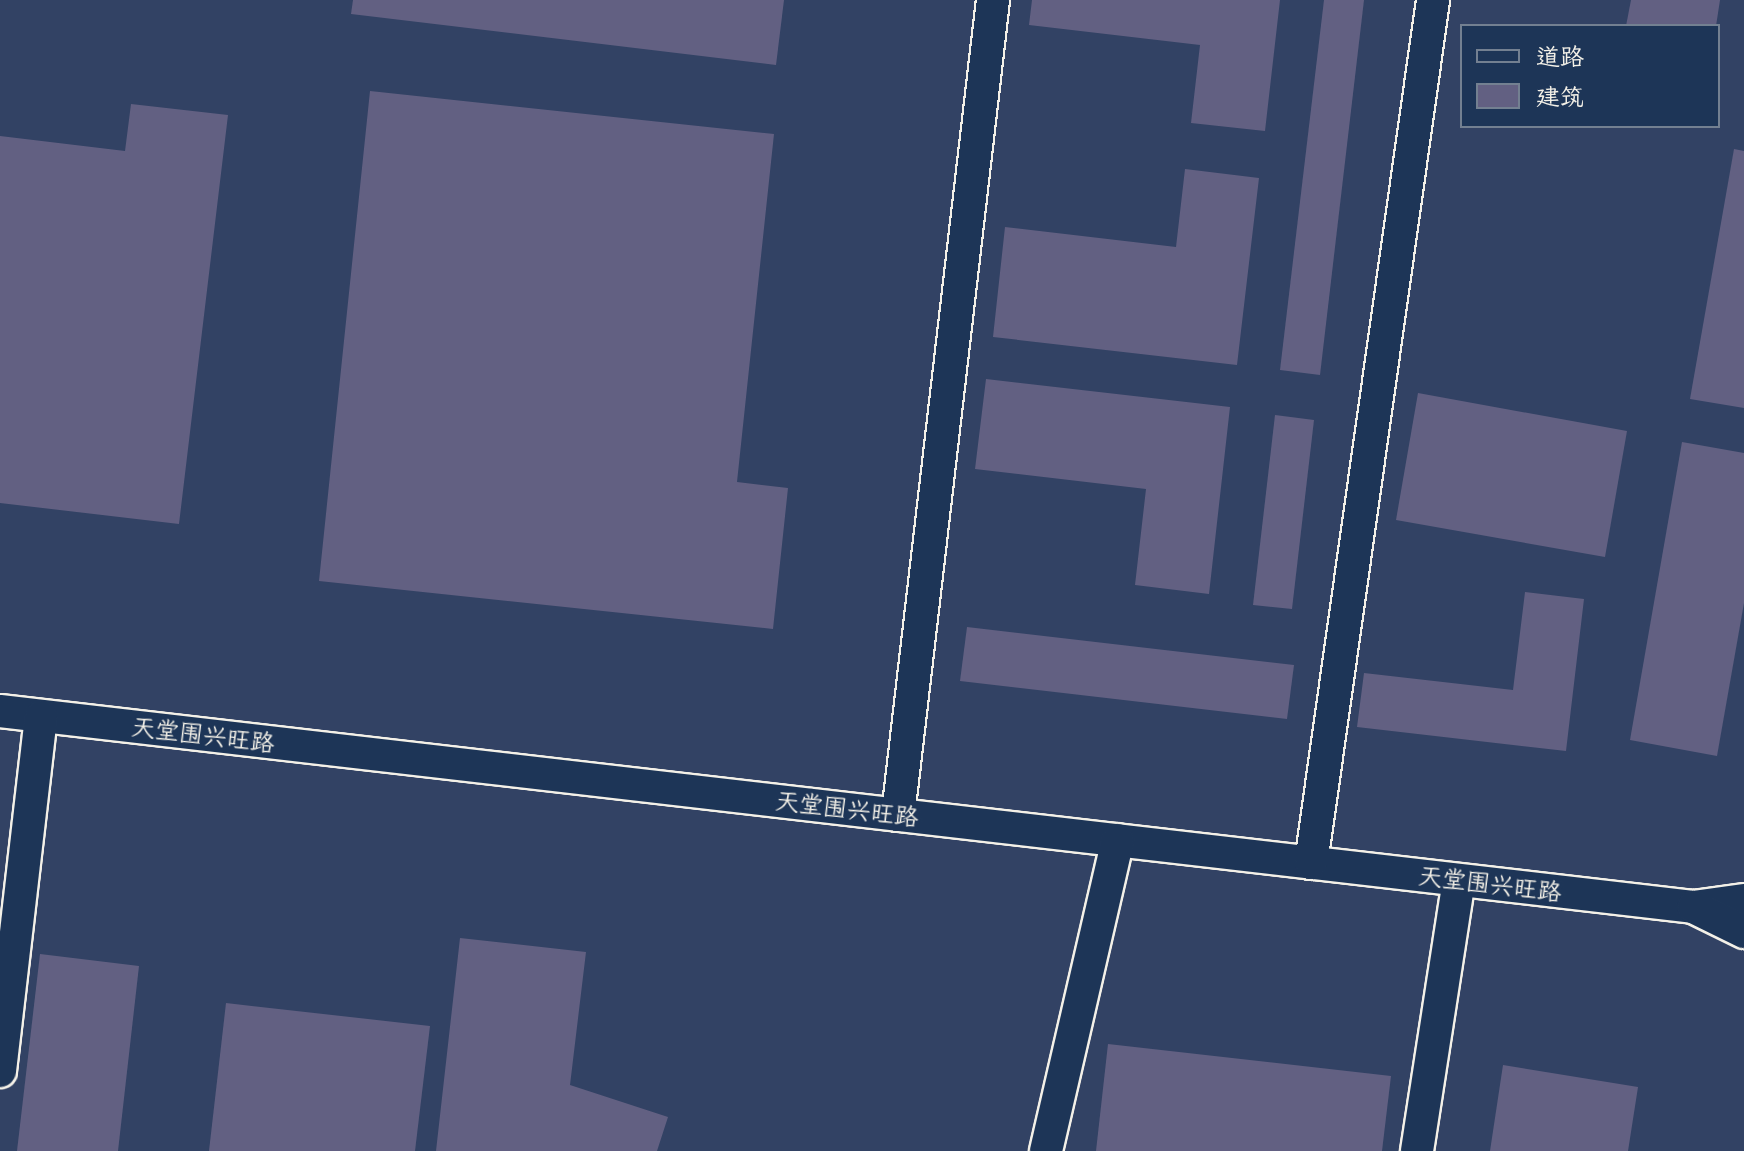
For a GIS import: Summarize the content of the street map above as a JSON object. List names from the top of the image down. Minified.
{"streets":{"street":["天堂围兴旺路"]},"legend":["道路","建筑"]}
